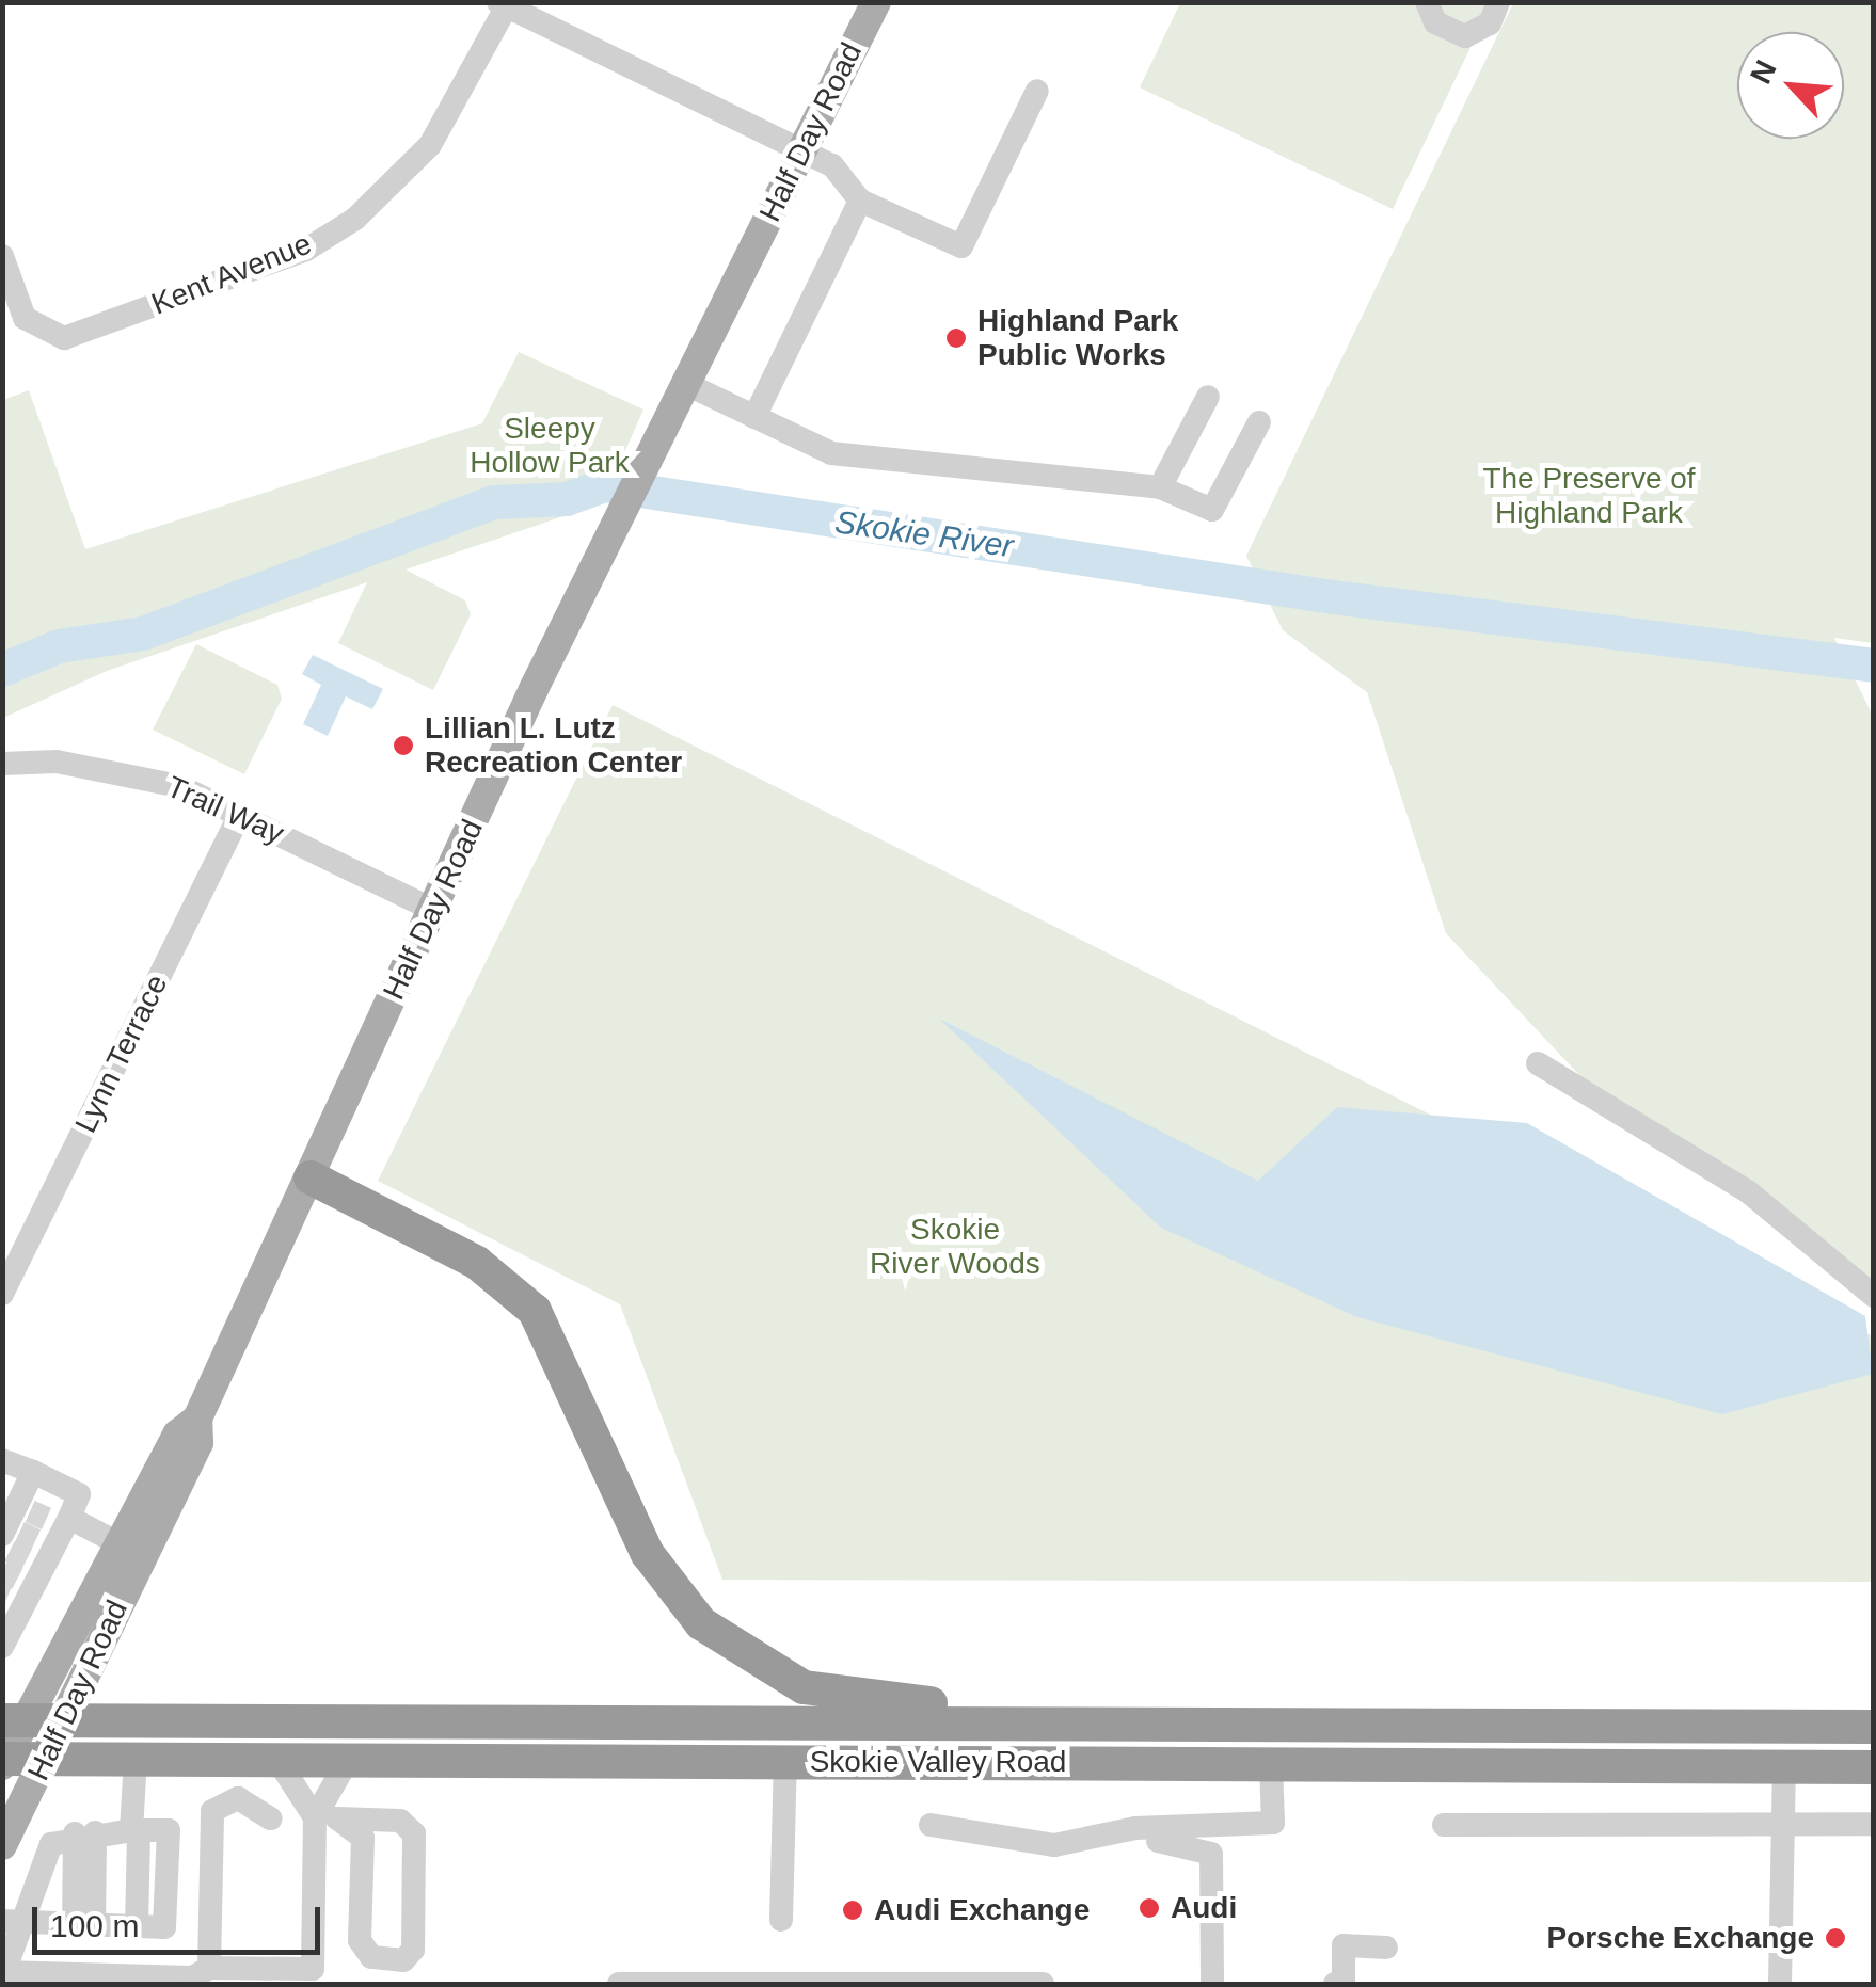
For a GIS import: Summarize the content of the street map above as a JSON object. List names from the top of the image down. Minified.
{"streets":{"highway":["Skokie Valley Road"],"main road":["Half Day Road"],"street":["Kent Avenue","Trail Way","Lynn Terrace"]},"crossings":[["Half Day Road","Trail Way"],["Half Day Road","Skokie Valley Road"],["Trail Way","Lynn Terrace"]],"water":["Skokie River"],"parks":["Sleepy Hollow Park","The Preserve of Highland Park","Skokie River Woods"],"places":["Highland Park Public Works","Lillian L. Lutz Recreation Center","Audi","Audi Exchange","Porsche Exchange"],"scale_bar":"100 m","north":"top left"}
